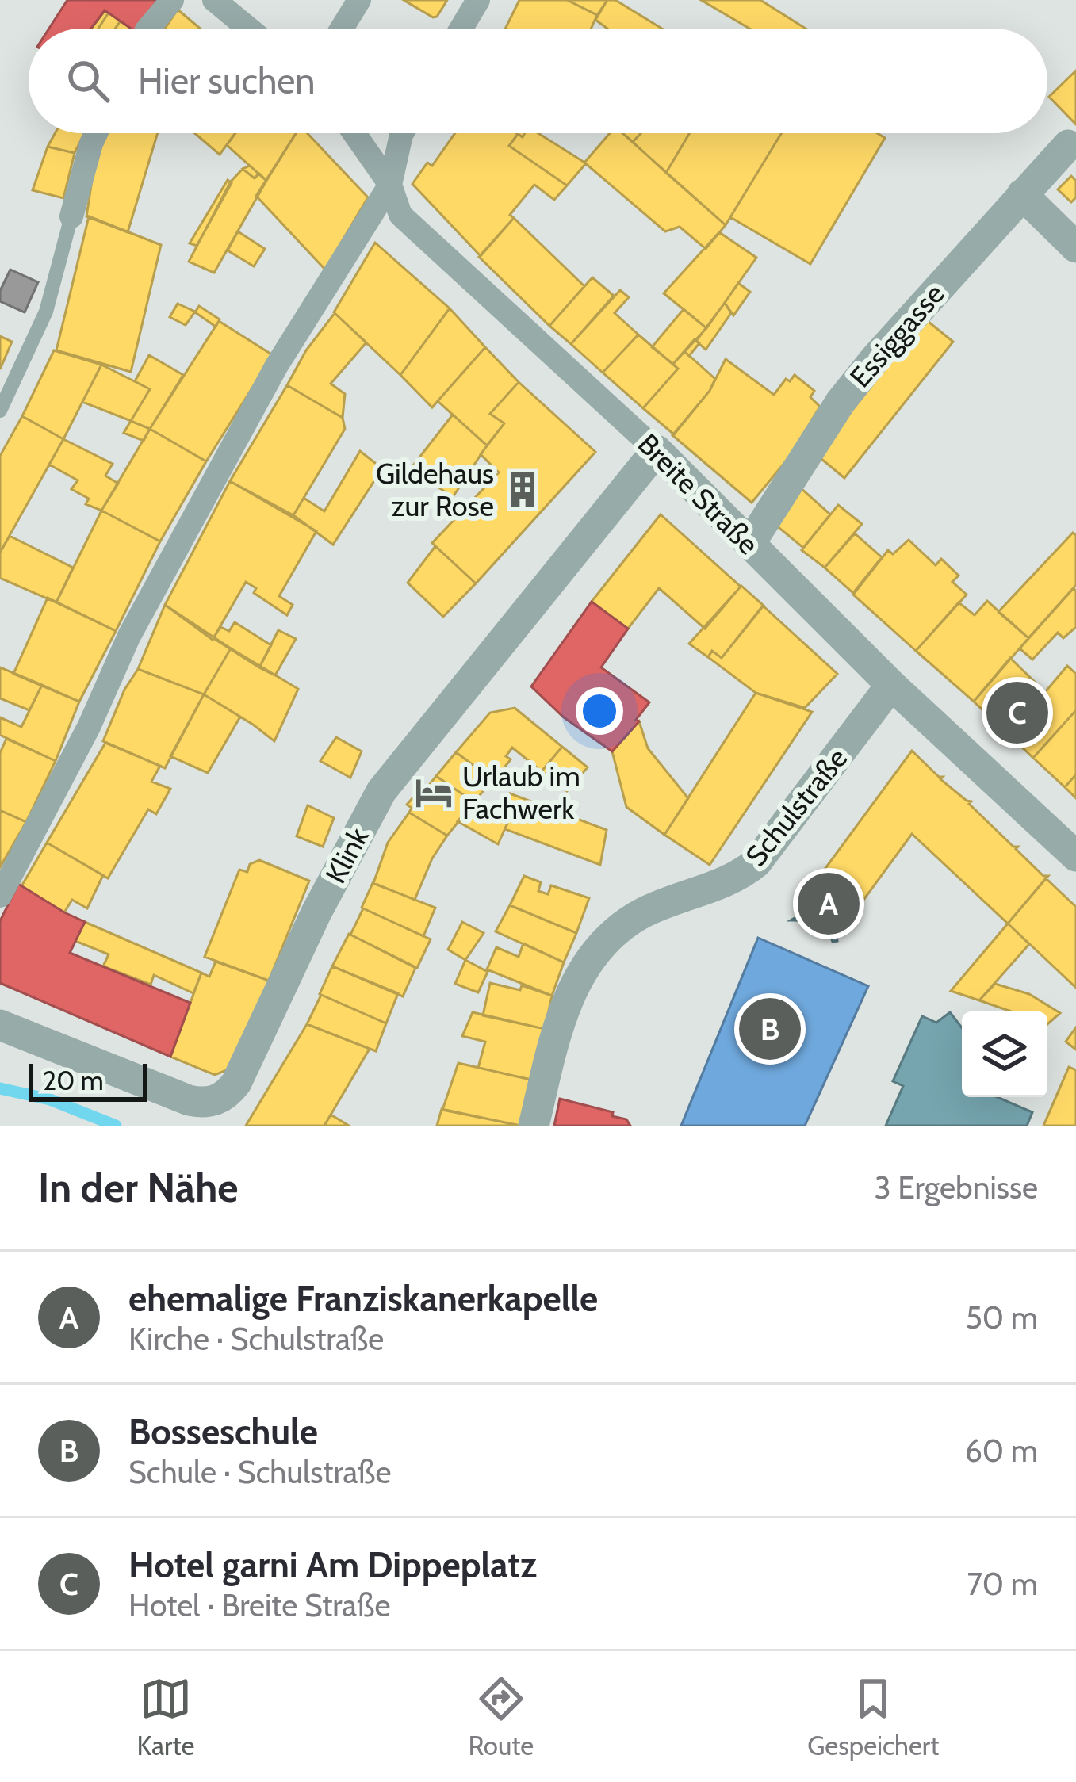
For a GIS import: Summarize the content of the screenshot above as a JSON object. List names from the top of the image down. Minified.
{"streets":{"street":["Essiggasse","Breite Straße","Schulstraße","Klink"]},"crossings":[["Essiggasse","Breite Straße"],["Breite Straße","Schulstraße"],["Breite Straße","Klink"]],"places":{"building":["Gildehaus zur Rose"],"hotel":["Urlaub im Fachwerk"]},"scale_bar":"20 m","page":{"search":"Hier suchen","pins":["C","A","B"],"scale":"20 m","heading":["In der Nähe","3 Ergebnisse"],"list":[{"mark":"A","name":"ehemalige Franziskanerkapelle","note":"Kirche · Schulstraße","value":"50 m"},{"mark":"B","name":"Bosseschule","note":"Schule · Schulstraße","value":"60 m"},{"mark":"C","name":"Hotel garni Am Dippeplatz","note":"Hotel · Breite Straße","value":"70 m"}],"nav":["Karte","Route","Gespeichert"]}}
